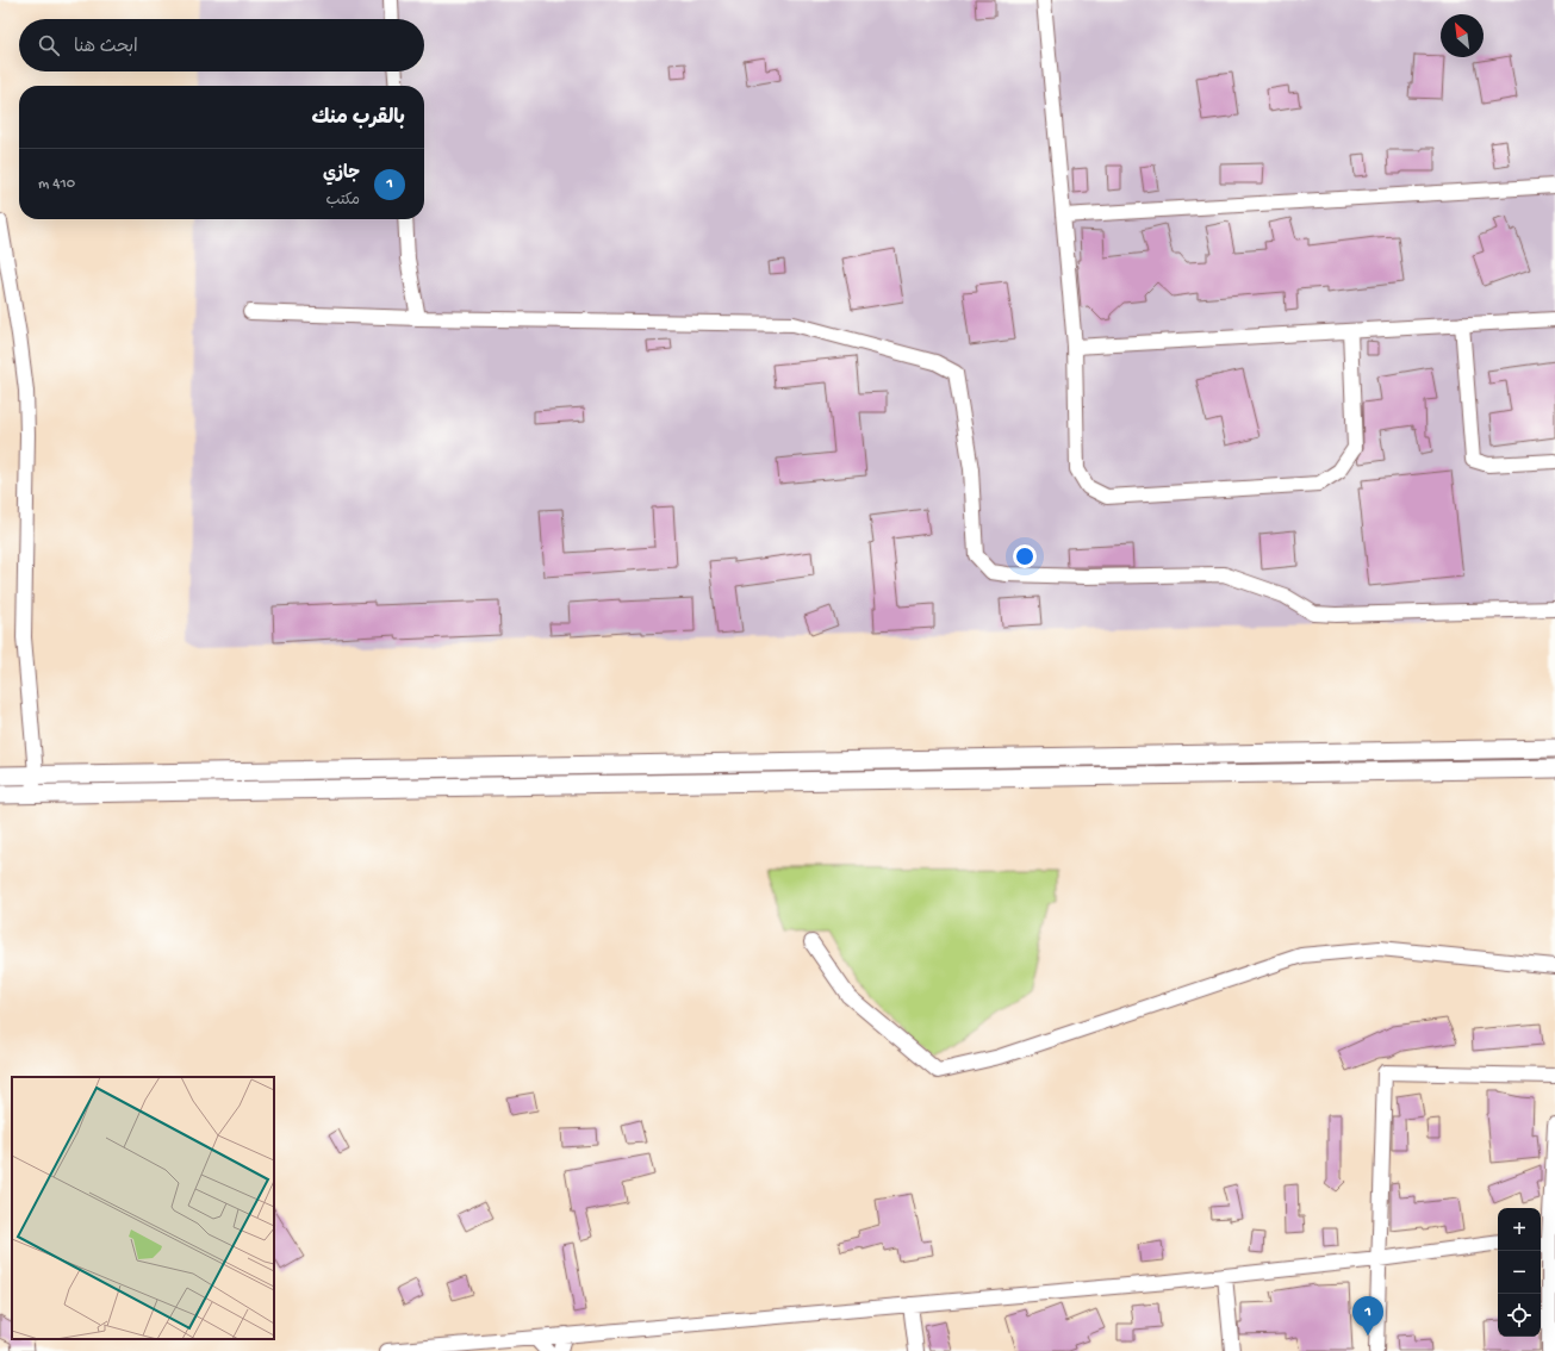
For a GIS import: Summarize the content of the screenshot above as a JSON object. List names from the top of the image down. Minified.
{"north":"top left","page":{"search":"ابحث هنا","heading":"بالقرب منك","list":[{"mark":"1","name":"جازي","note":"مكتب","value":"410 m"}],"map_buttons":["+","−"],"pins":"1"}}
